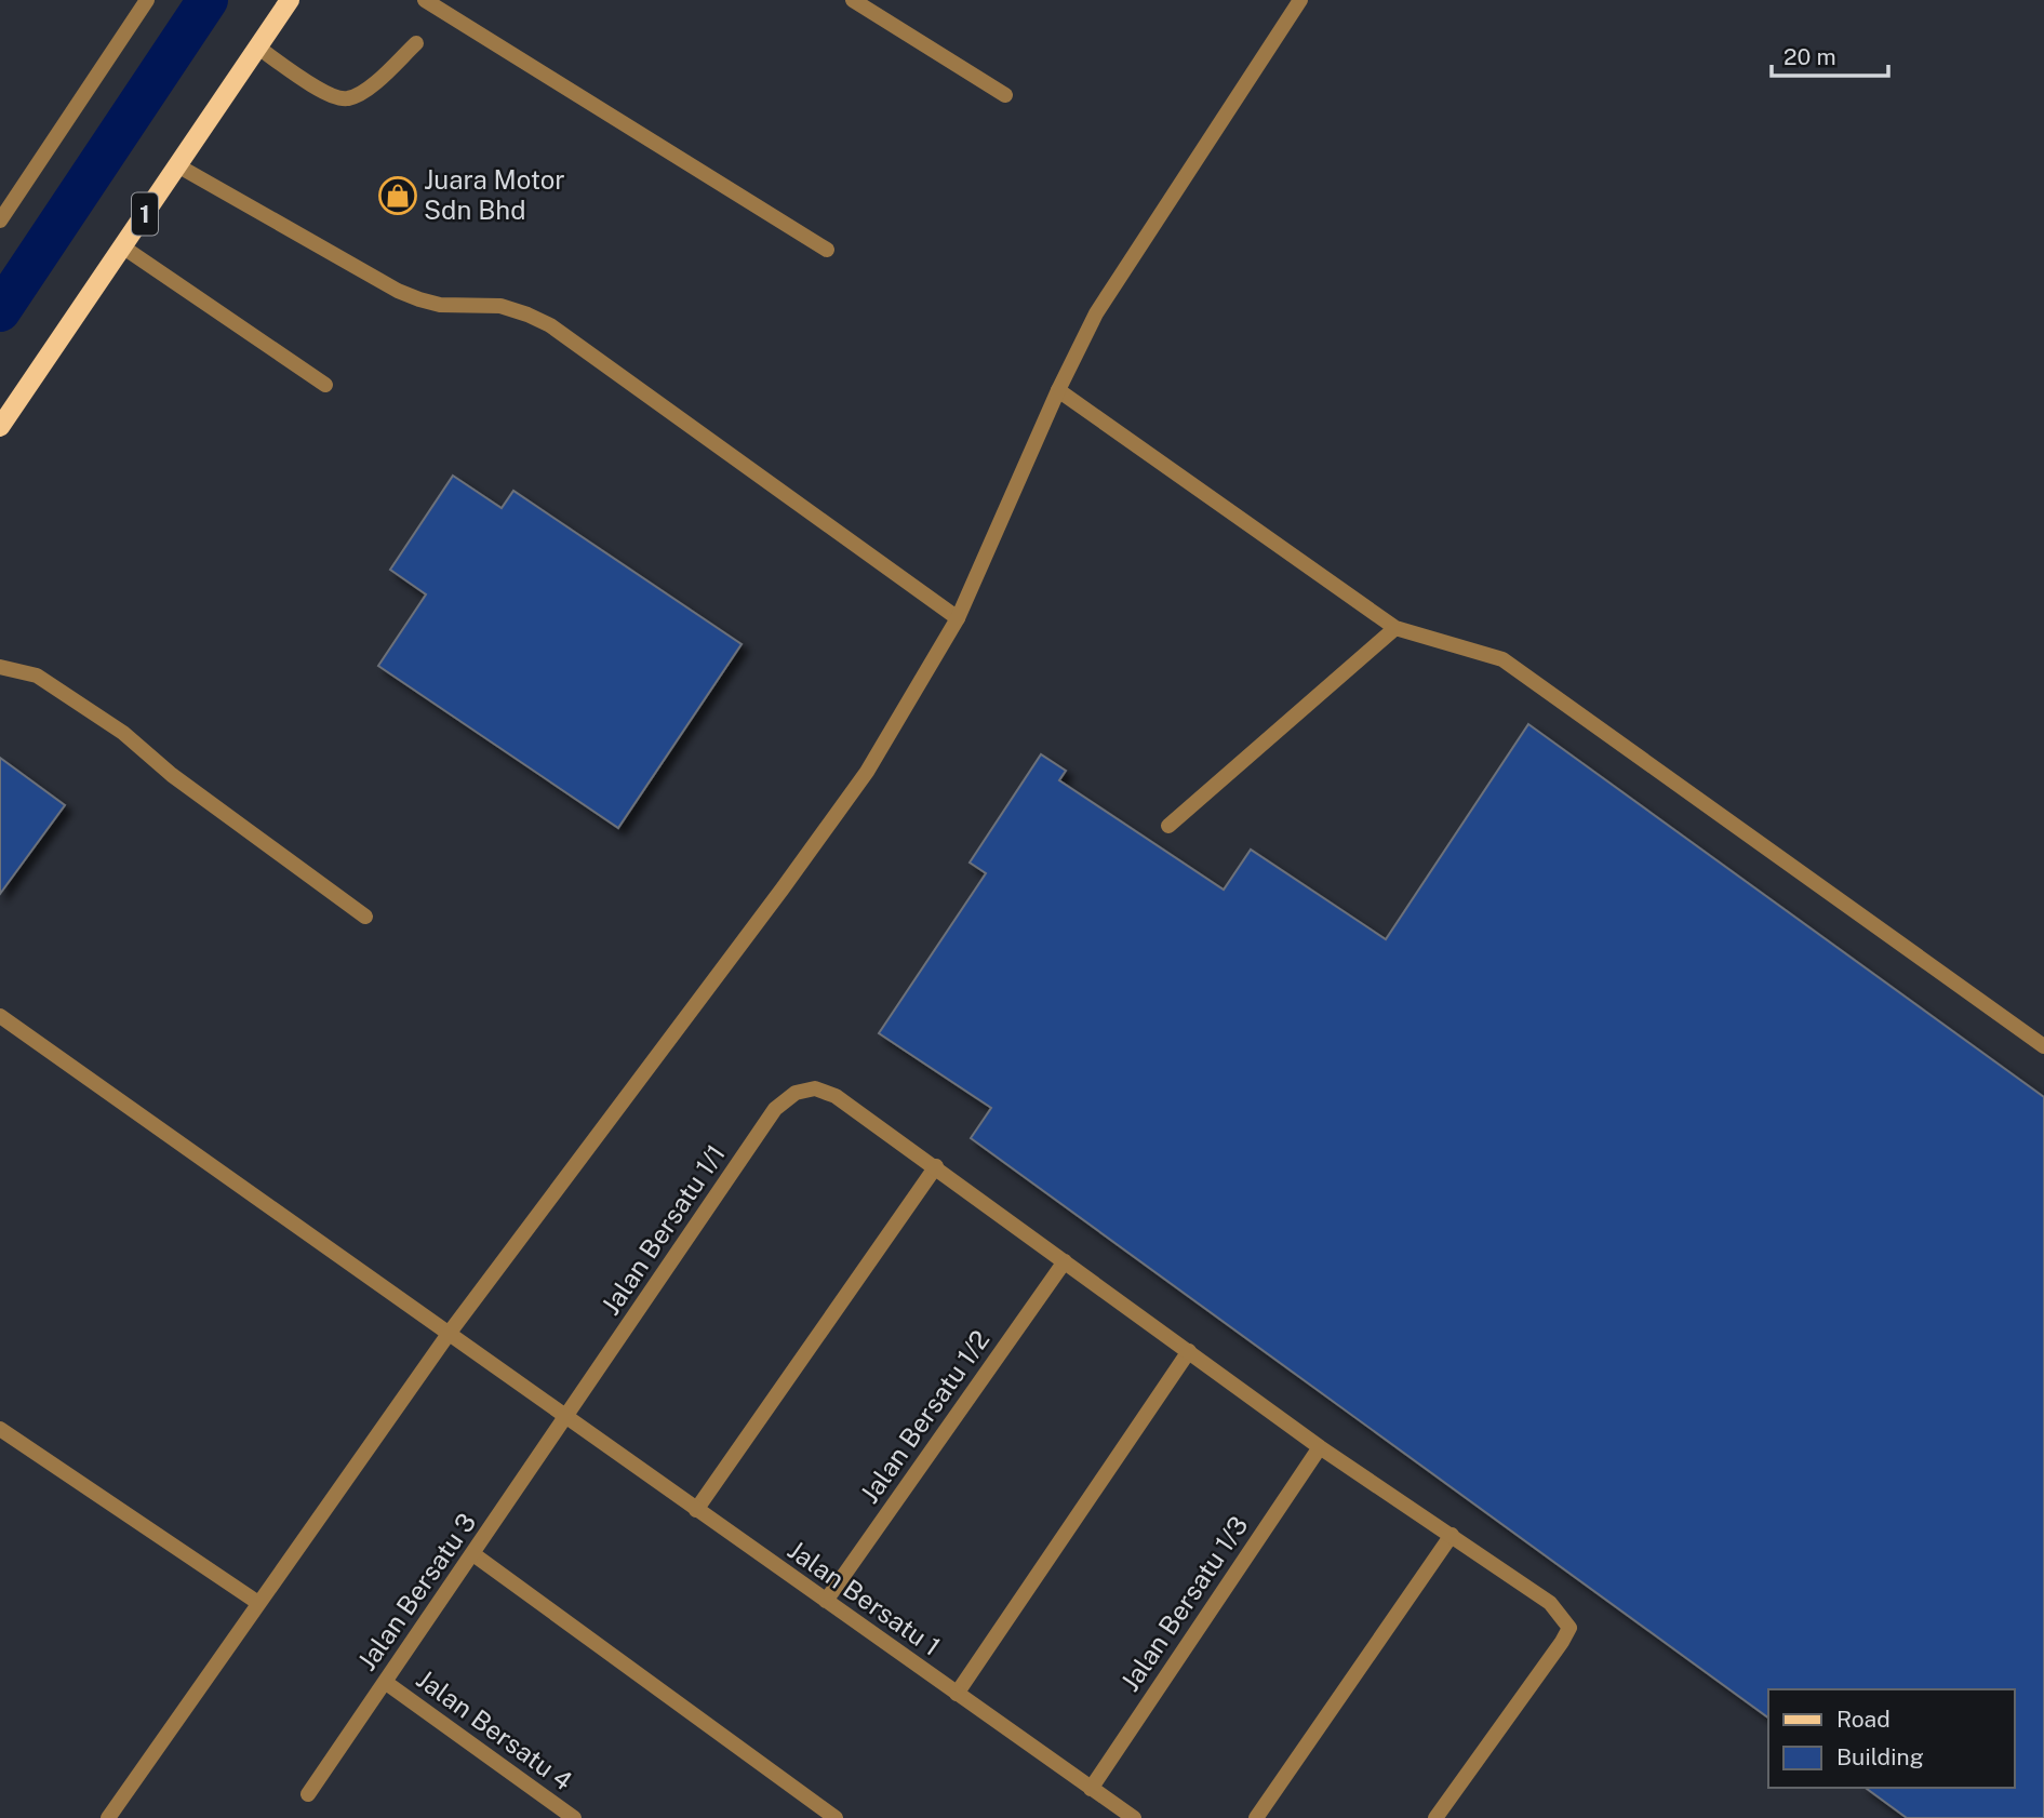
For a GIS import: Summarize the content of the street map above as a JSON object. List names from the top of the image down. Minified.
{"streets":{"main road":["1"],"street":["Jalan Bersatu 1/1","Jalan Bersatu 1/2","Jalan Bersatu 3","Jalan Bersatu 1","Jalan Bersatu 1/3","Jalan Bersatu 4"]},"crossings":[["Jalan Bersatu 1/1","Jalan Bersatu 3"],["Jalan Bersatu 1/1","Jalan Bersatu 1"],["Jalan Bersatu 1/2","Jalan Bersatu 1"],["Jalan Bersatu 3","Jalan Bersatu 1"],["Jalan Bersatu 3","Jalan Bersatu 4"],["Jalan Bersatu 1","Jalan Bersatu 1/3"]],"places":{"shop":["Juara Motor Sdn Bhd"]},"legend":["Road","Building"],"scale_bar":"20 m"}
